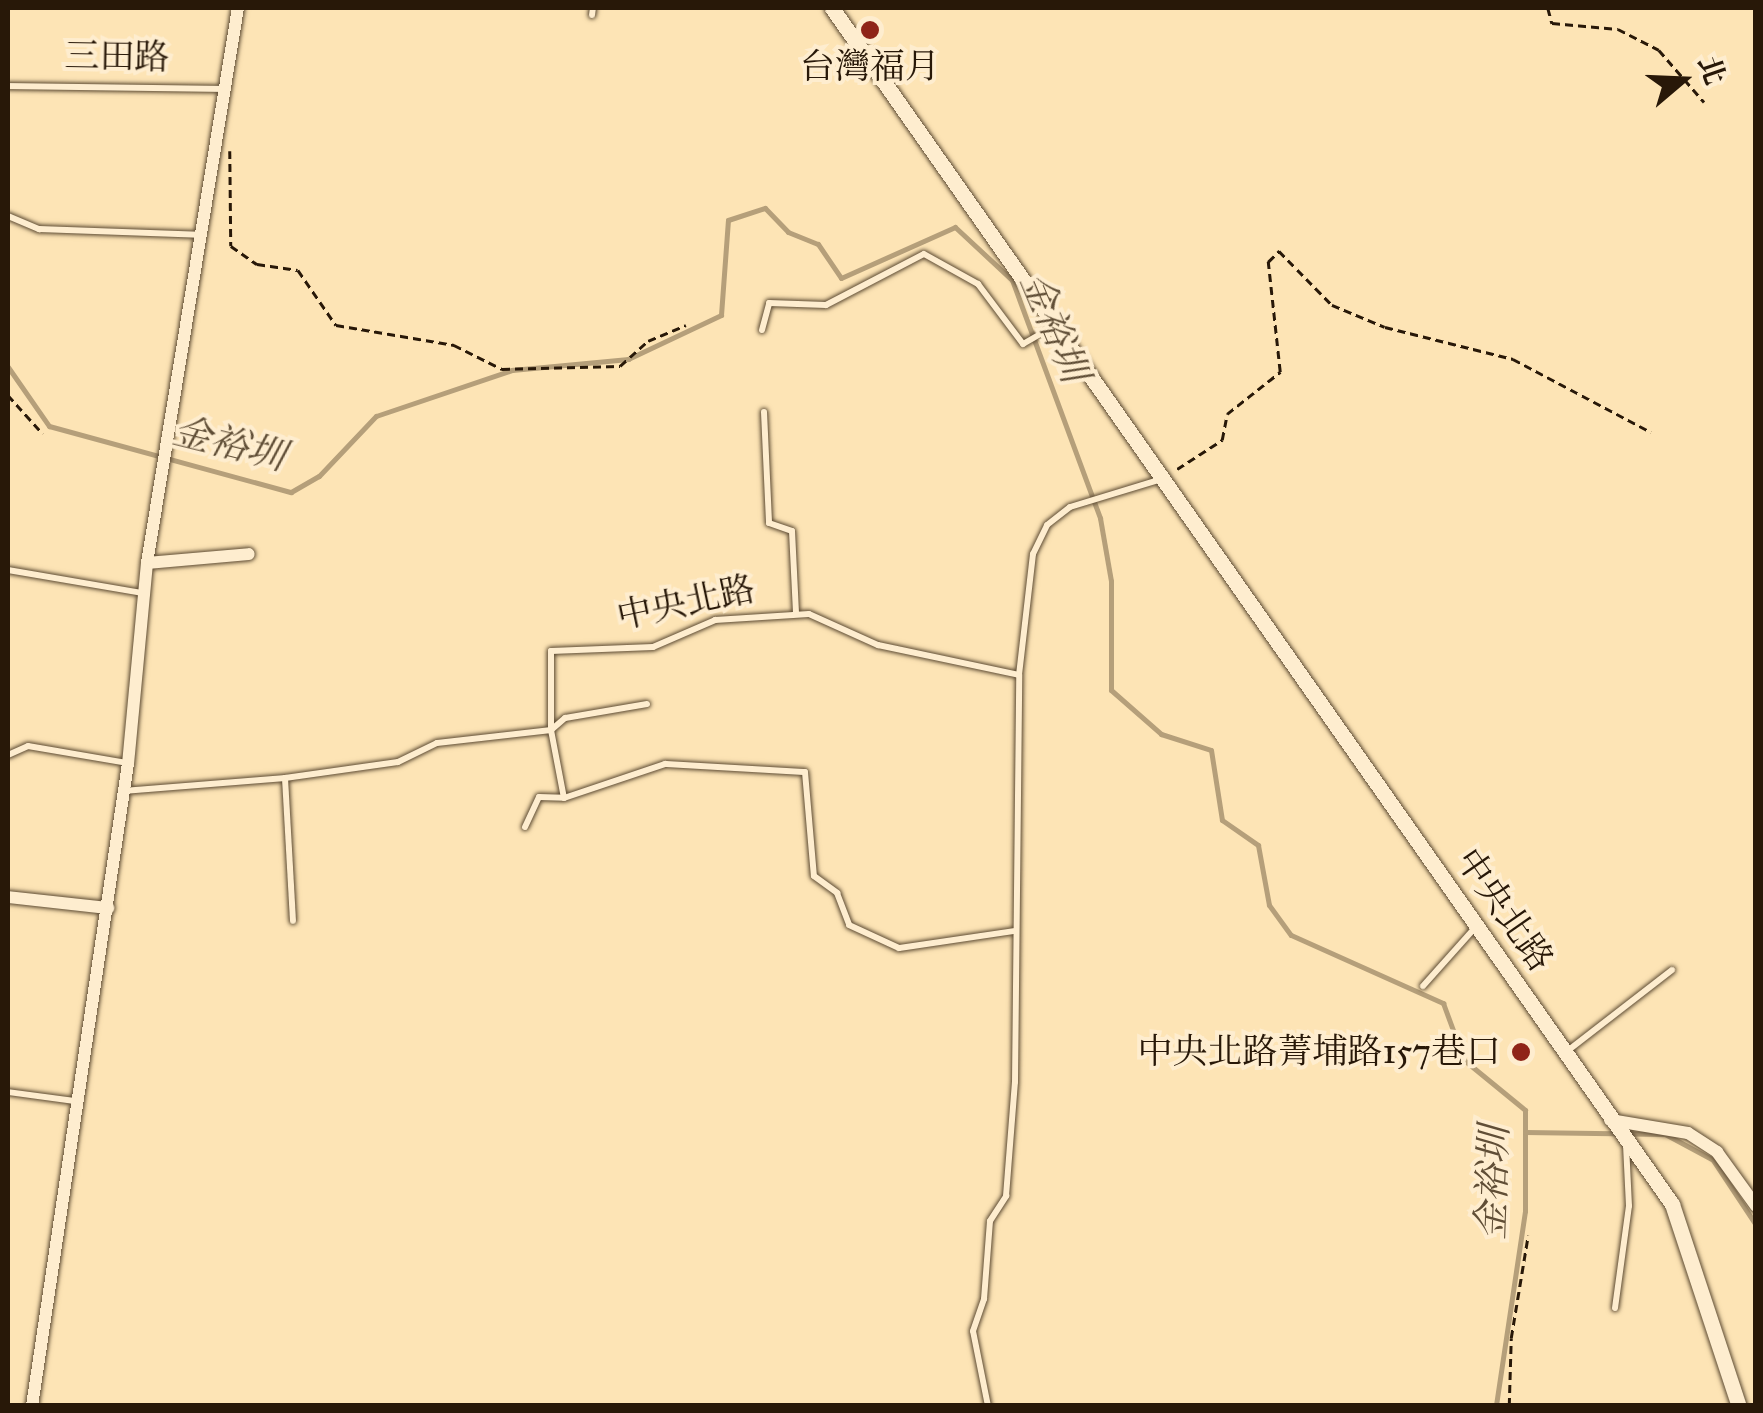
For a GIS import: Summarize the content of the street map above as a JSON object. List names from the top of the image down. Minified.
{"streets":{"street":["中央北路"],"lane":["三田路"]},"water":["金裕圳"],"places":["台灣福月","中央北路菁埔路157巷口"],"north":"right"}
